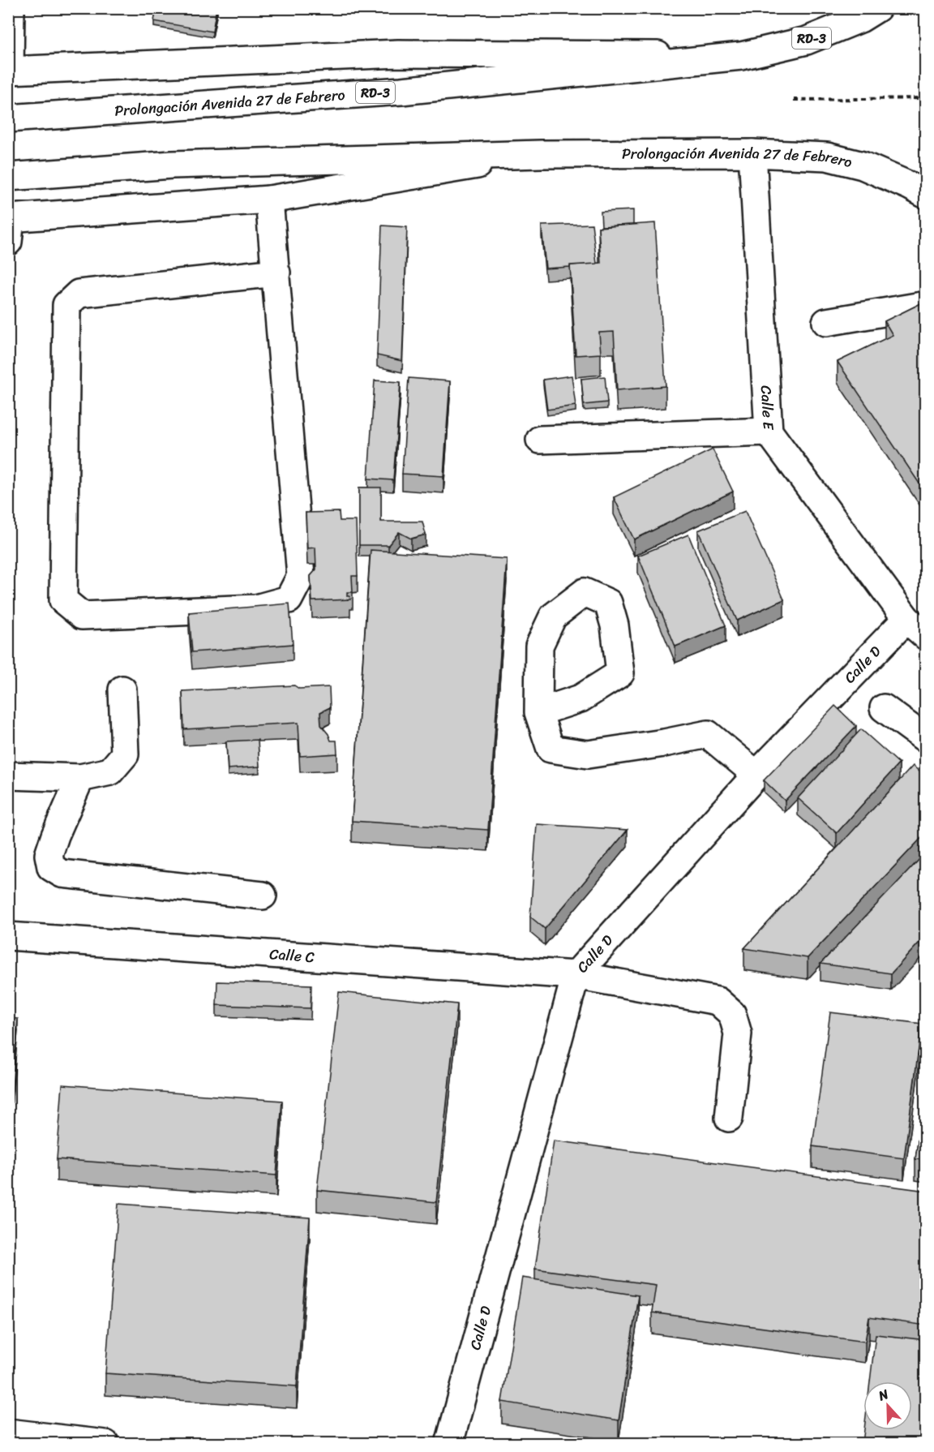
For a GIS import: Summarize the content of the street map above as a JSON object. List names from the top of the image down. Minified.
{"streets":{"main road":["RD-3","Prolongación Avenida 27 de Febrero","Calle E","Calle D","Calle C"]},"crossings":[["Prolongación Avenida 27 de Febrero","Calle E"],["Calle E","Calle D"],["Calle D","Calle C"]],"north":"top"}
